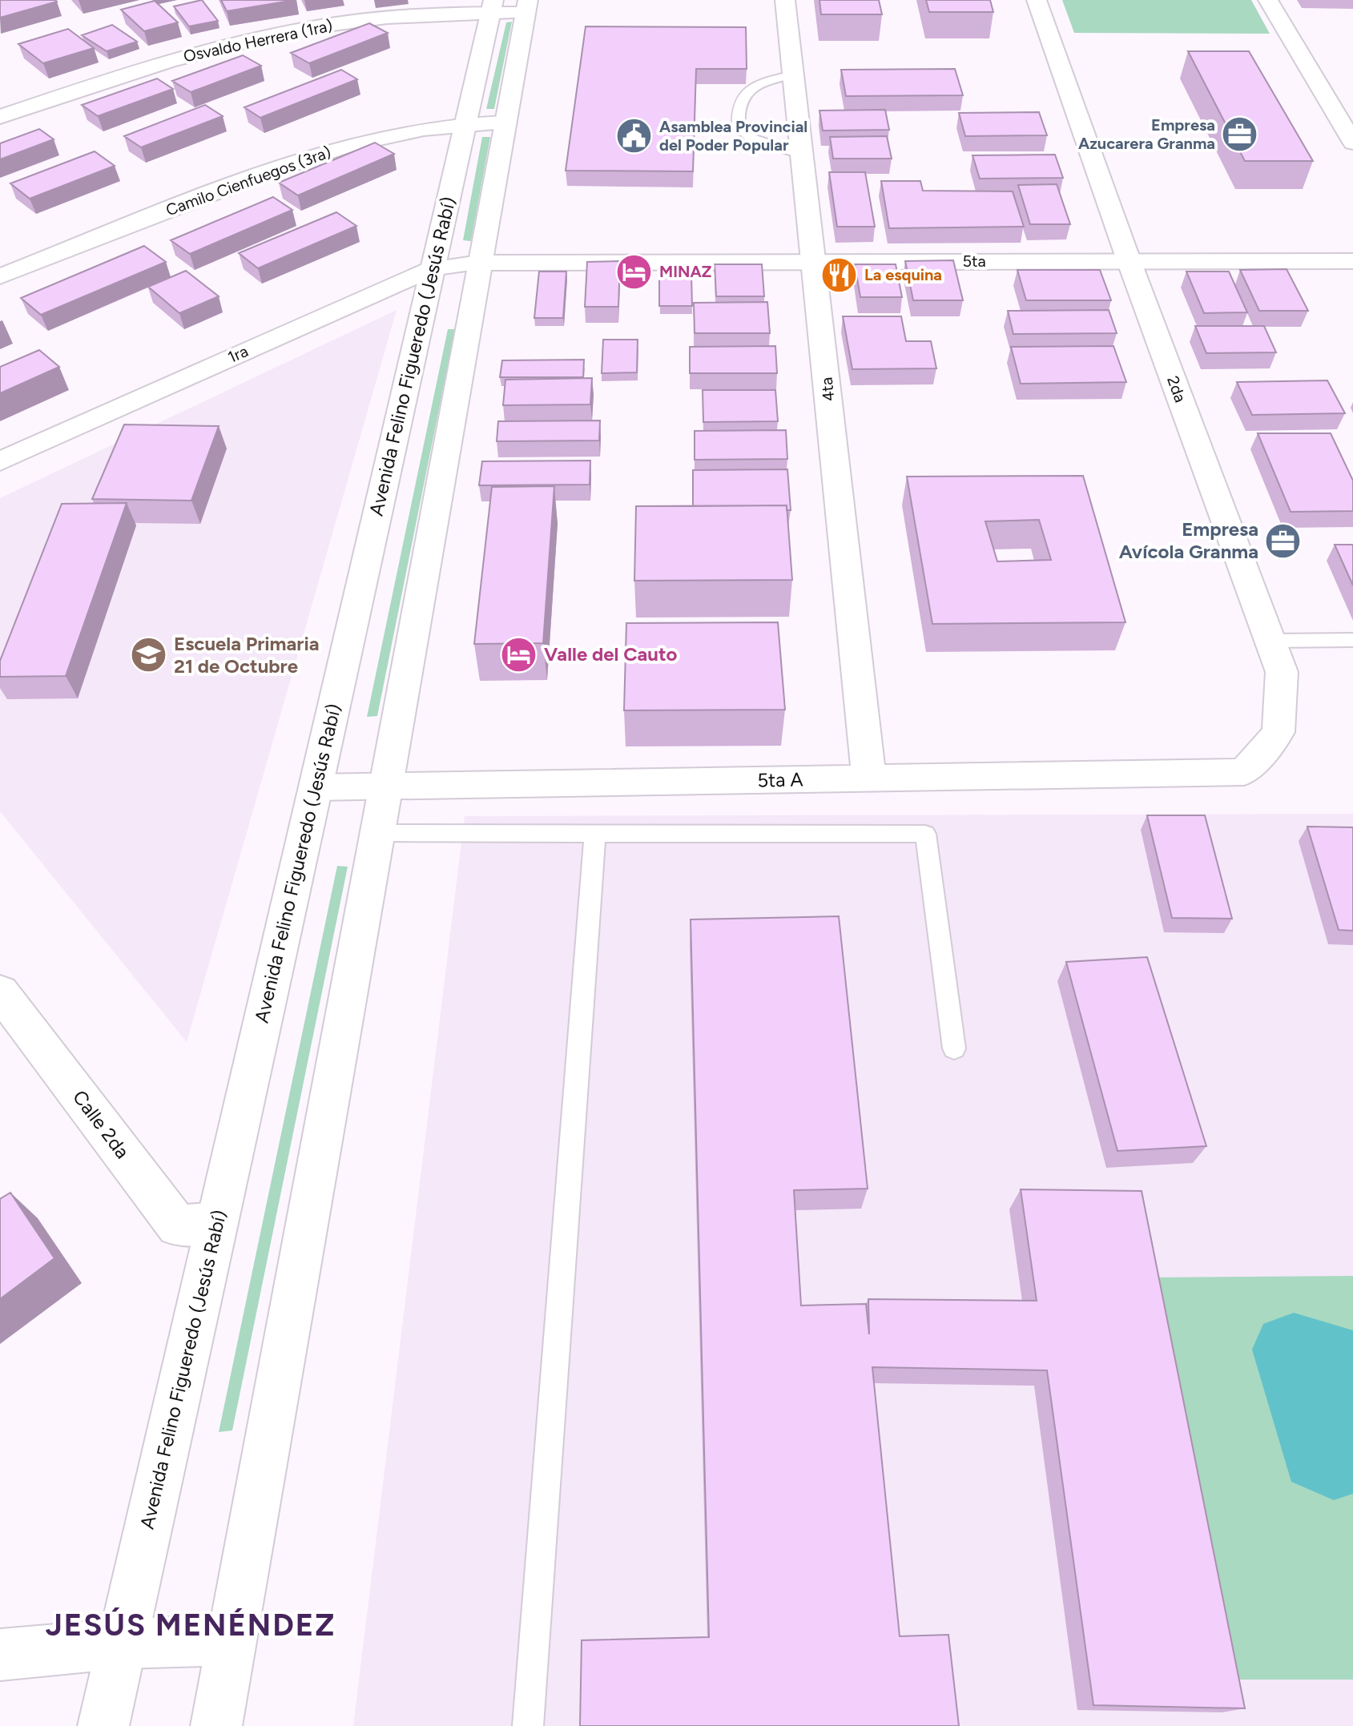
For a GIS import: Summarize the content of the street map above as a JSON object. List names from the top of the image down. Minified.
{"streets":{"street":["Osvaldo Herrera (1ra)","Camilo Cienfuegos (3ra)","5ta","1ra","Avenida Felino Figueredo (Jesús Rabí)","4ta","2da","5ta A","Calle 2da"]},"crossings":[["Osvaldo Herrera (1ra)","Avenida Felino Figueredo (Jesús Rabí)"],["Camilo Cienfuegos (3ra)","Avenida Felino Figueredo (Jesús Rabí)"],["5ta","1ra"],["5ta","4ta"],["5ta","2da"],["1ra","Avenida Felino Figueredo (Jesús Rabí)"],["Avenida Felino Figueredo (Jesús Rabí)","5ta A"],["Avenida Felino Figueredo (Jesús Rabí)","Calle 2da"],["4ta","5ta A"],["2da","5ta A"]],"districts":["JESÚS MENÉNDEZ"],"places":{"office":["Empresa Azucarera Granma","Empresa Avícola Granma"],"public building":["Asamblea Provincial del Poder Popular"],"hotel":["MINAZ","Valle del Cauto"],"restaurant":["La esquina"],"school or university":["Escuela Primaria 21 de Octubre"]}}
